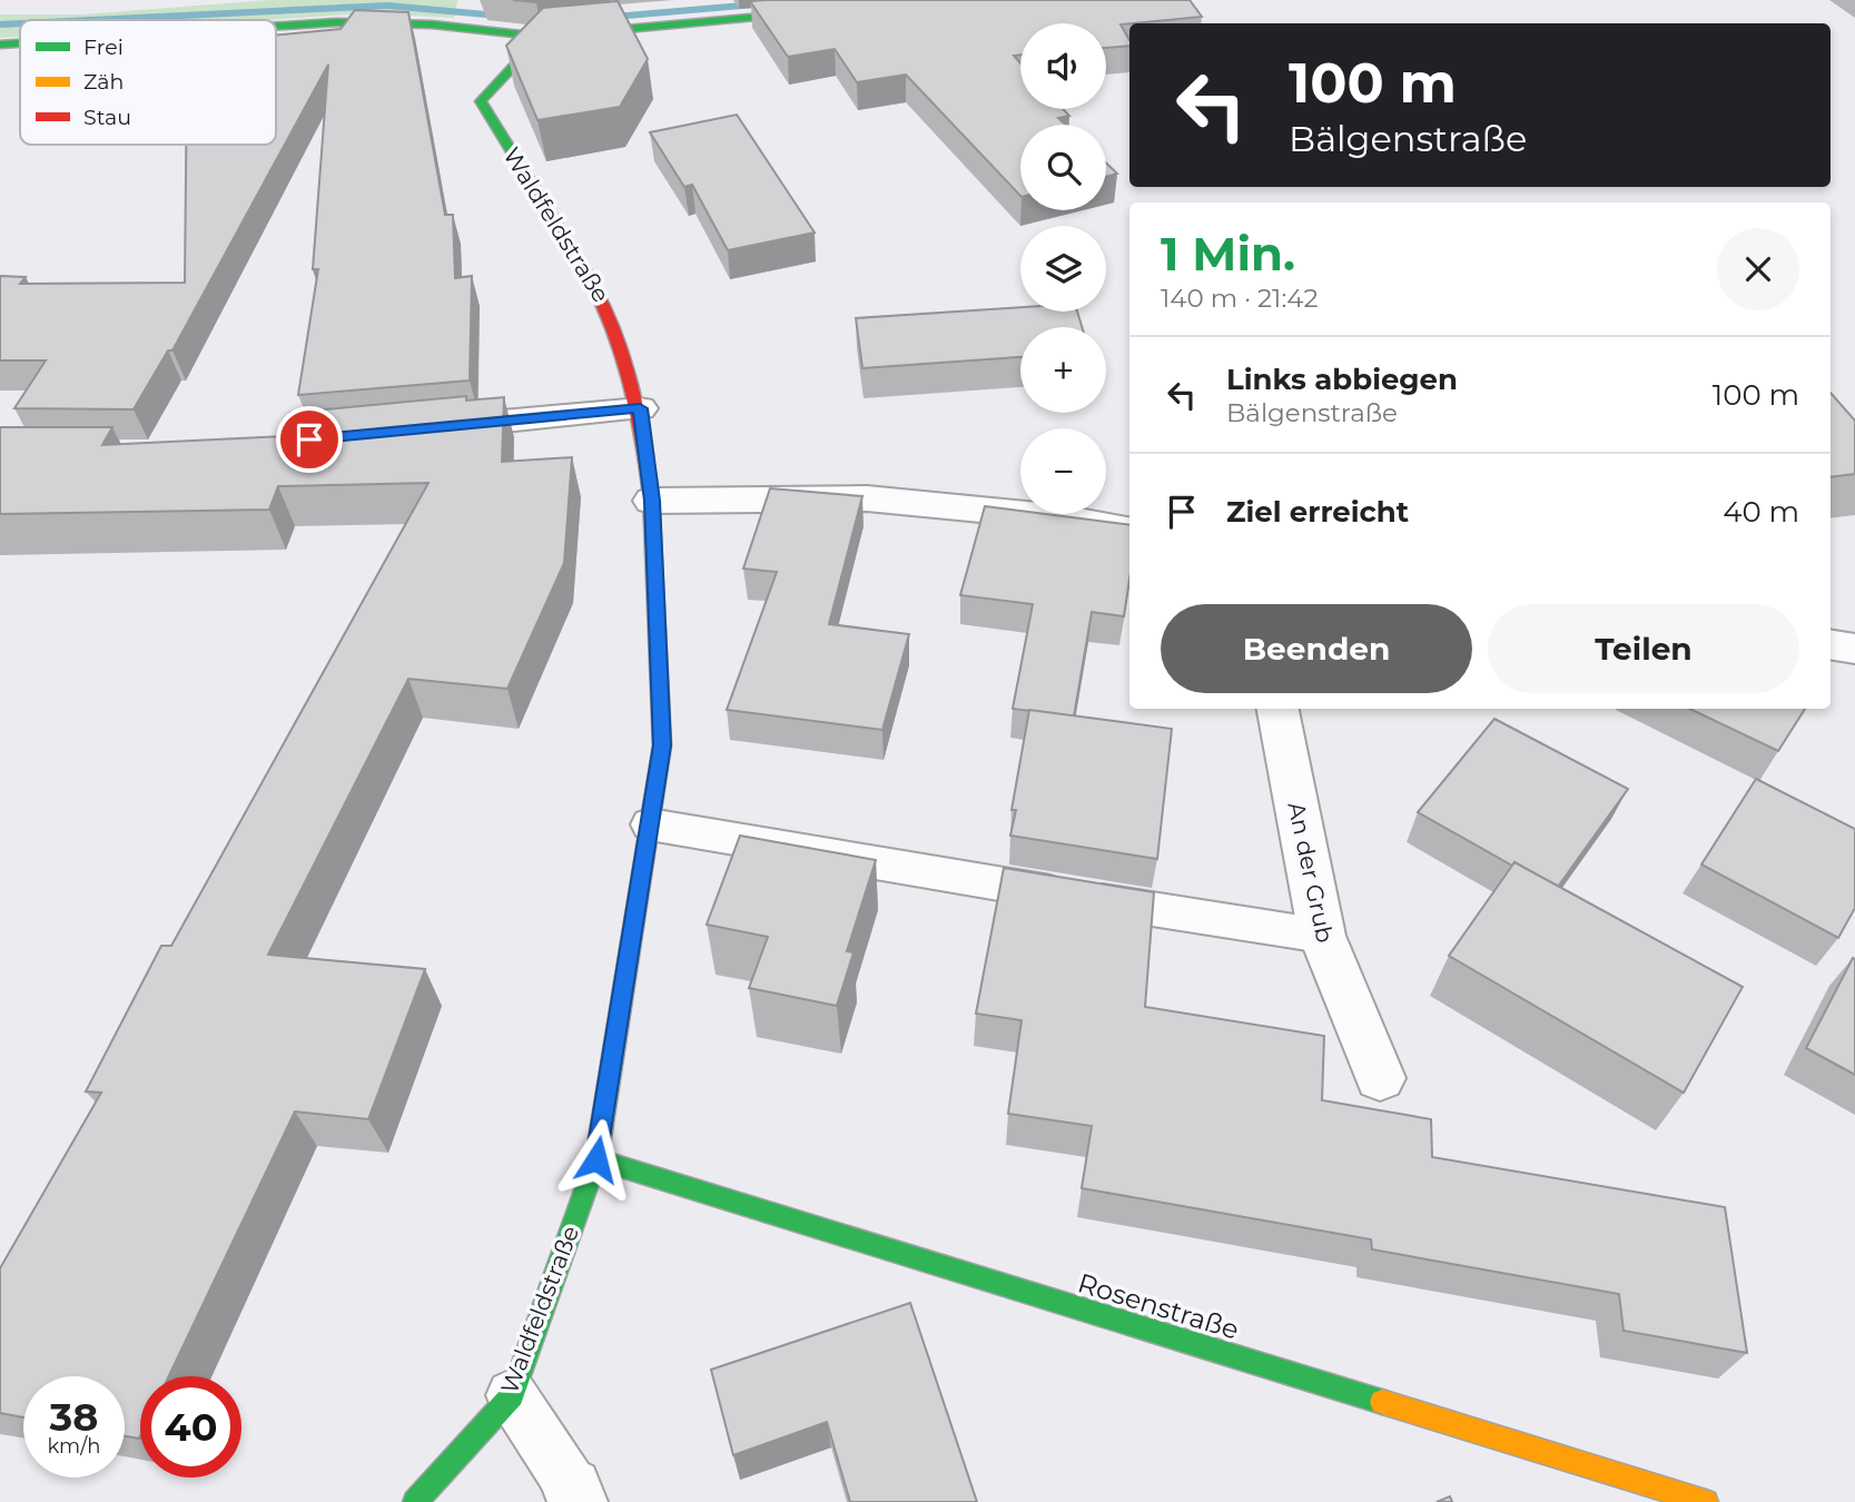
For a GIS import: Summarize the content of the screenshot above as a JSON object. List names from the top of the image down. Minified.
{"streets":{"street":["Waldfeldstraße","An der Grub","Rosenstraße"]},"crossings":[["Waldfeldstraße","Rosenstraße"]],"legend":["Frei","Zäh","Stau"],"page":{"map_buttons":["+","−"],"turn":["100 m","Bälgenstraße"],"heading":["1 Min.","140 m · 21:42"],"list":[{"name":"Links abbiegen","note":"Bälgenstraße","value":"100 m"},{"name":"Ziel erreicht","value":"40 m"}],"buttons":["Beenden","Teilen"],"speed":"38 km/h","limit":"40"}}
